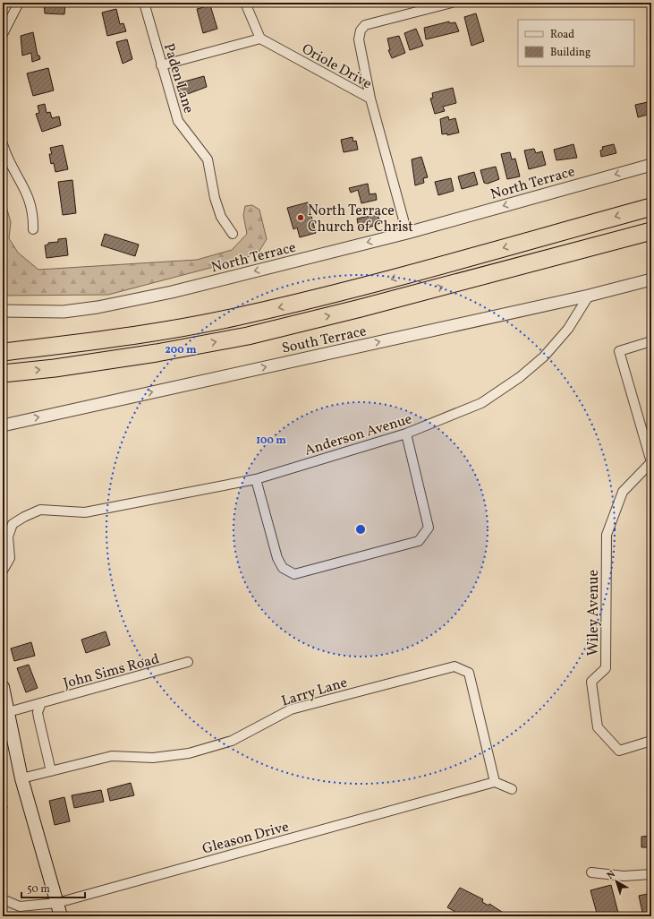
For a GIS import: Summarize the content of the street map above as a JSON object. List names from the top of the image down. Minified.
{"streets":{"street":["Oriole Drive","Paden Lane","North Terrace","South Terrace","Anderson Avenue","Wiley Avenue","John Sims Road","Larry Lane","Gleason Drive"]},"crossings":[["Oriole Drive","North Terrace"],["South Terrace","Anderson Avenue"],["Larry Lane","Gleason Drive"]],"one_way":["North Terrace","South Terrace"],"places":["North Terrace Church of Christ"],"legend":["Road","Building"],"scale_bar":"50 m","north":"top left","rings":["200 m","100 m"]}
